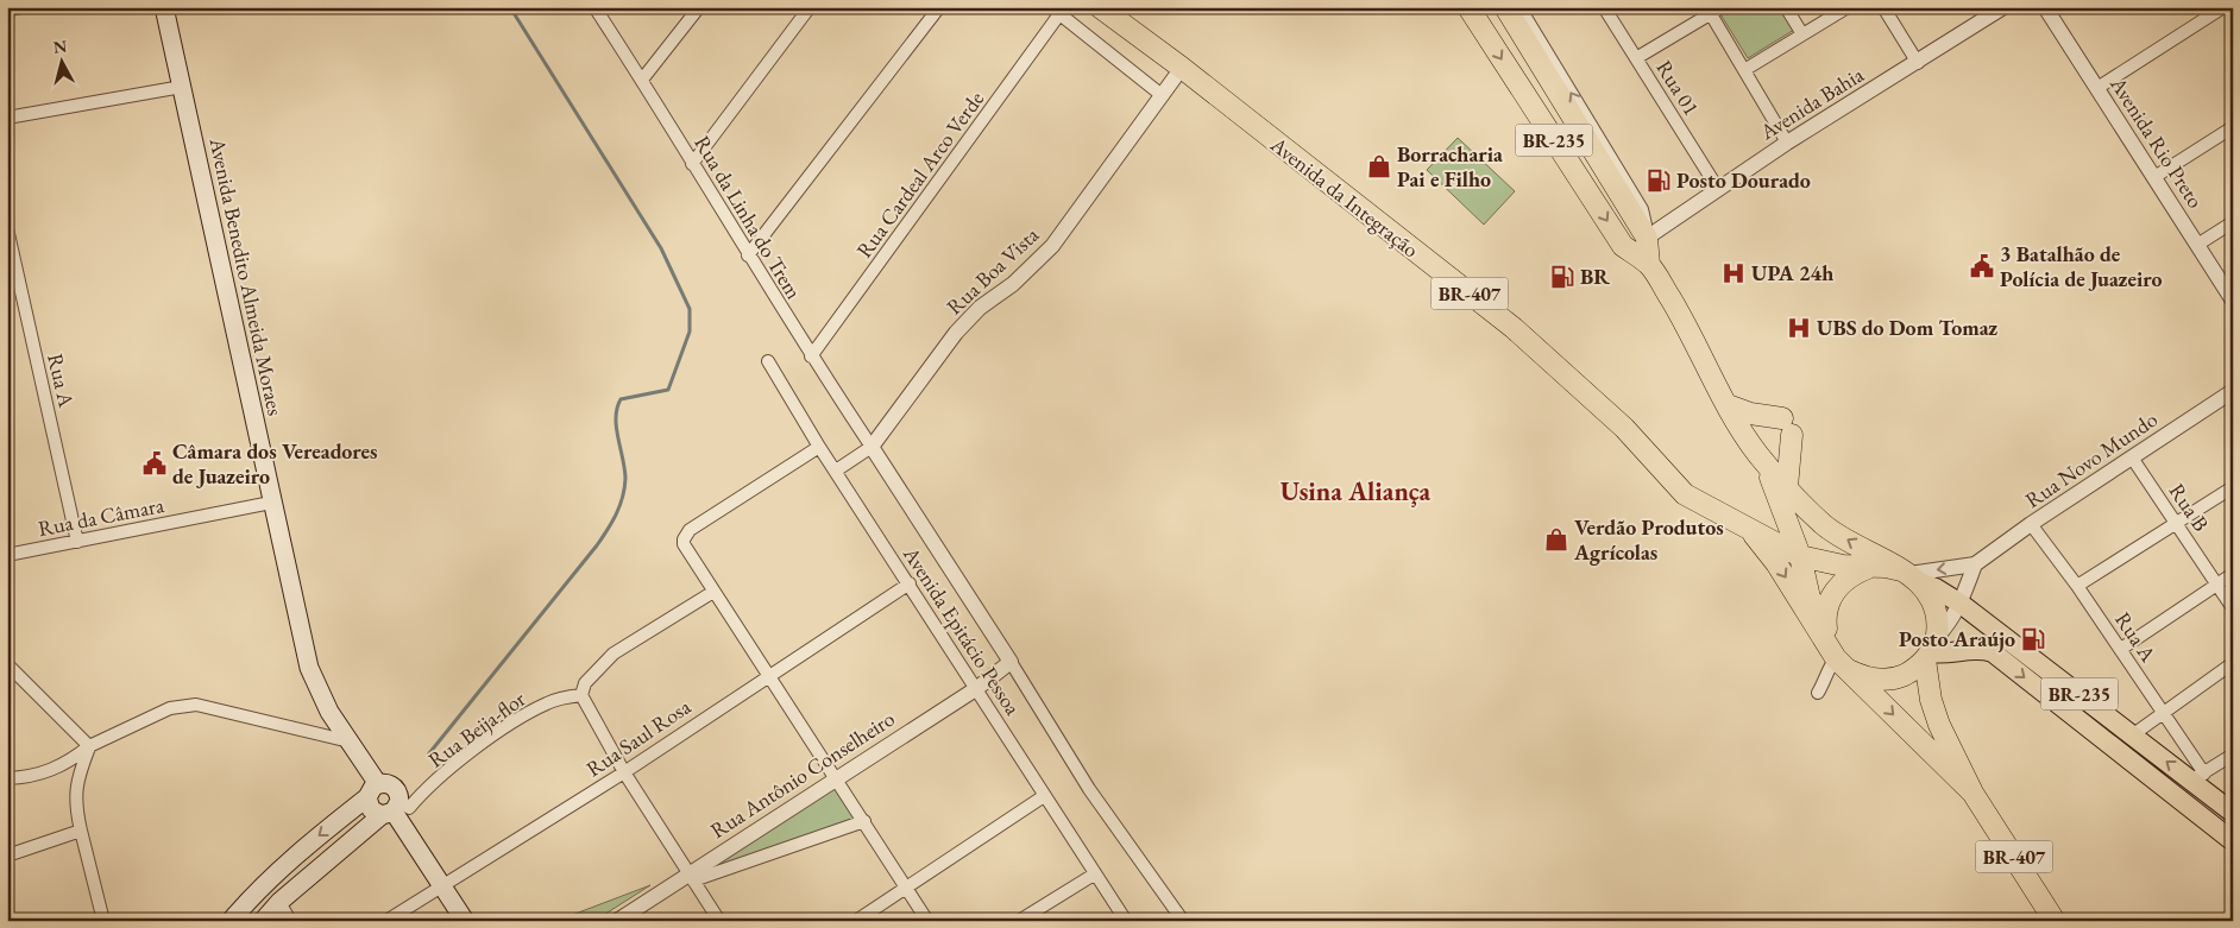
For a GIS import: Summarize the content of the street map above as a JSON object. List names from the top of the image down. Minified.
{"streets":{"highway":["BR-235","Avenida da Integração","BR-407"],"main road":["Avenida Benedito Almeida Moraes"],"street":["Rua 01","Avenida Bahia","Avenida Rio Preto","Rua Cardeal Arco Verde","Rua da Linha do Trem","Rua Boa Vista","Rua A","Rua Novo Mundo","Rua B","Rua da Câmara","Avenida Epitácio Pessoa","Rua Beija-flor","Rua Saul Rosa","Rua Antônio Conselheiro"]},"crossings":[["Rua 01","Avenida Bahia"],["Avenida Bahia","BR-235"],["BR-235","Avenida da Integração"],["BR-235","Rua A"],["Rua Cardeal Arco Verde","Rua da Linha do Trem"],["Avenida da Integração","Rua Boa Vista"],["Rua da Linha do Trem","Rua Boa Vista"],["Avenida Benedito Almeida Moraes","Rua da Câmara"],["Avenida Benedito Almeida Moraes","Rua Beija-flor"],["Rua A","Rua Novo Mundo"],["Rua A","Rua da Câmara"],["Rua Novo Mundo","Rua B"],["Avenida Epitácio Pessoa","Rua Saul Rosa"],["Avenida Epitácio Pessoa","Rua Antônio Conselheiro"]],"districts":["Usina Aliança"],"places":{"shop":["Borracharia Pai e Filho","Verdão Produtos Agrícolas"],"fuel station":["Posto Dourado","BR","Posto Araújo"],"public building":["3 Batalhão de Polícia de Juazeiro","Câmara dos Vereadores de Juazeiro"],"hospital":["UPA 24h","UBS do Dom Tomaz"]},"north":"top"}
